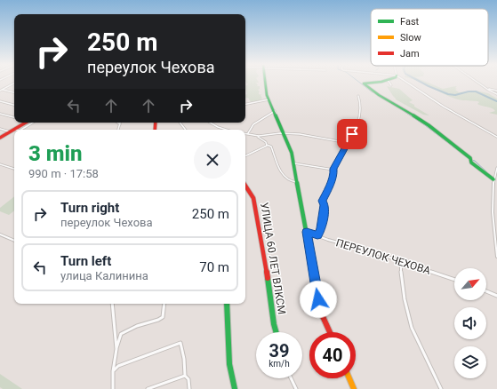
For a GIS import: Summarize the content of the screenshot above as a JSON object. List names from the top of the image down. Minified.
{"streets":{"street":["ПЕРЕУЛОК ЧЕХОВА","УЛИЦА 60 ЛЕТ ВЛКСМ"]},"legend":["Fast","Slow","Jam"],"north":"top right","page":{"turn":["250 m","переулок Чехова"],"heading":["3 min","990 m · 17:58"],"list":[{"name":"Turn right","note":"переулок Чехова","value":"250 m"},{"name":"Turn left","note":"улица Калинина","value":"70 m"}],"speed":"39 km/h","limit":"40"}}
